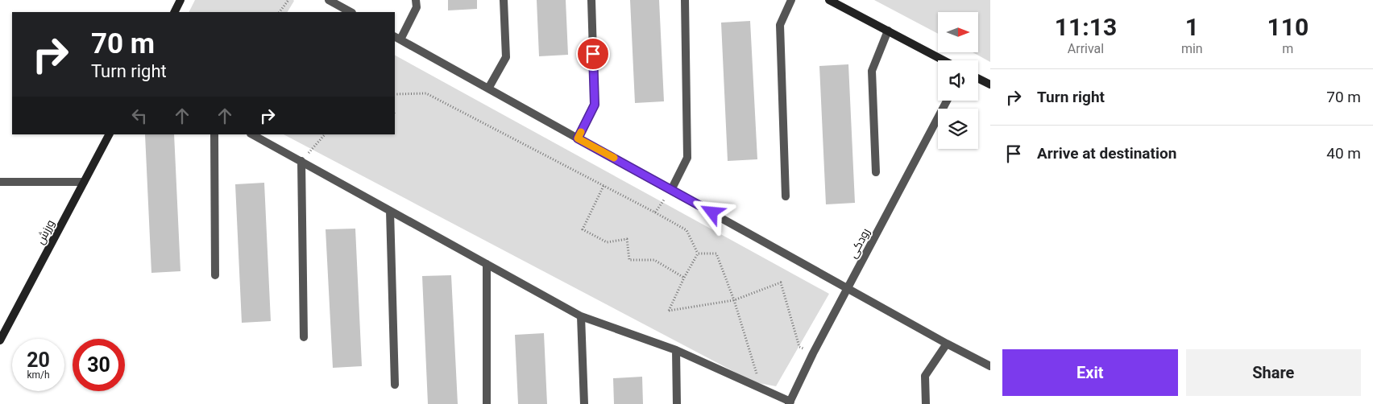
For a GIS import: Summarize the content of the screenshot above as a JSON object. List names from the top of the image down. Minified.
{"streets":{"street":["ورزش","رودکی"]},"north":"right","page":{"eta":["11:13","Arrival","1","min","110","m"],"turn":["70 m","Turn right"],"list":[{"name":"Turn right","value":"70 m"},{"name":"Arrive at destination","value":"40 m"}],"speed":"20 km/h","limit":"30","buttons":["Exit","Share"]}}
